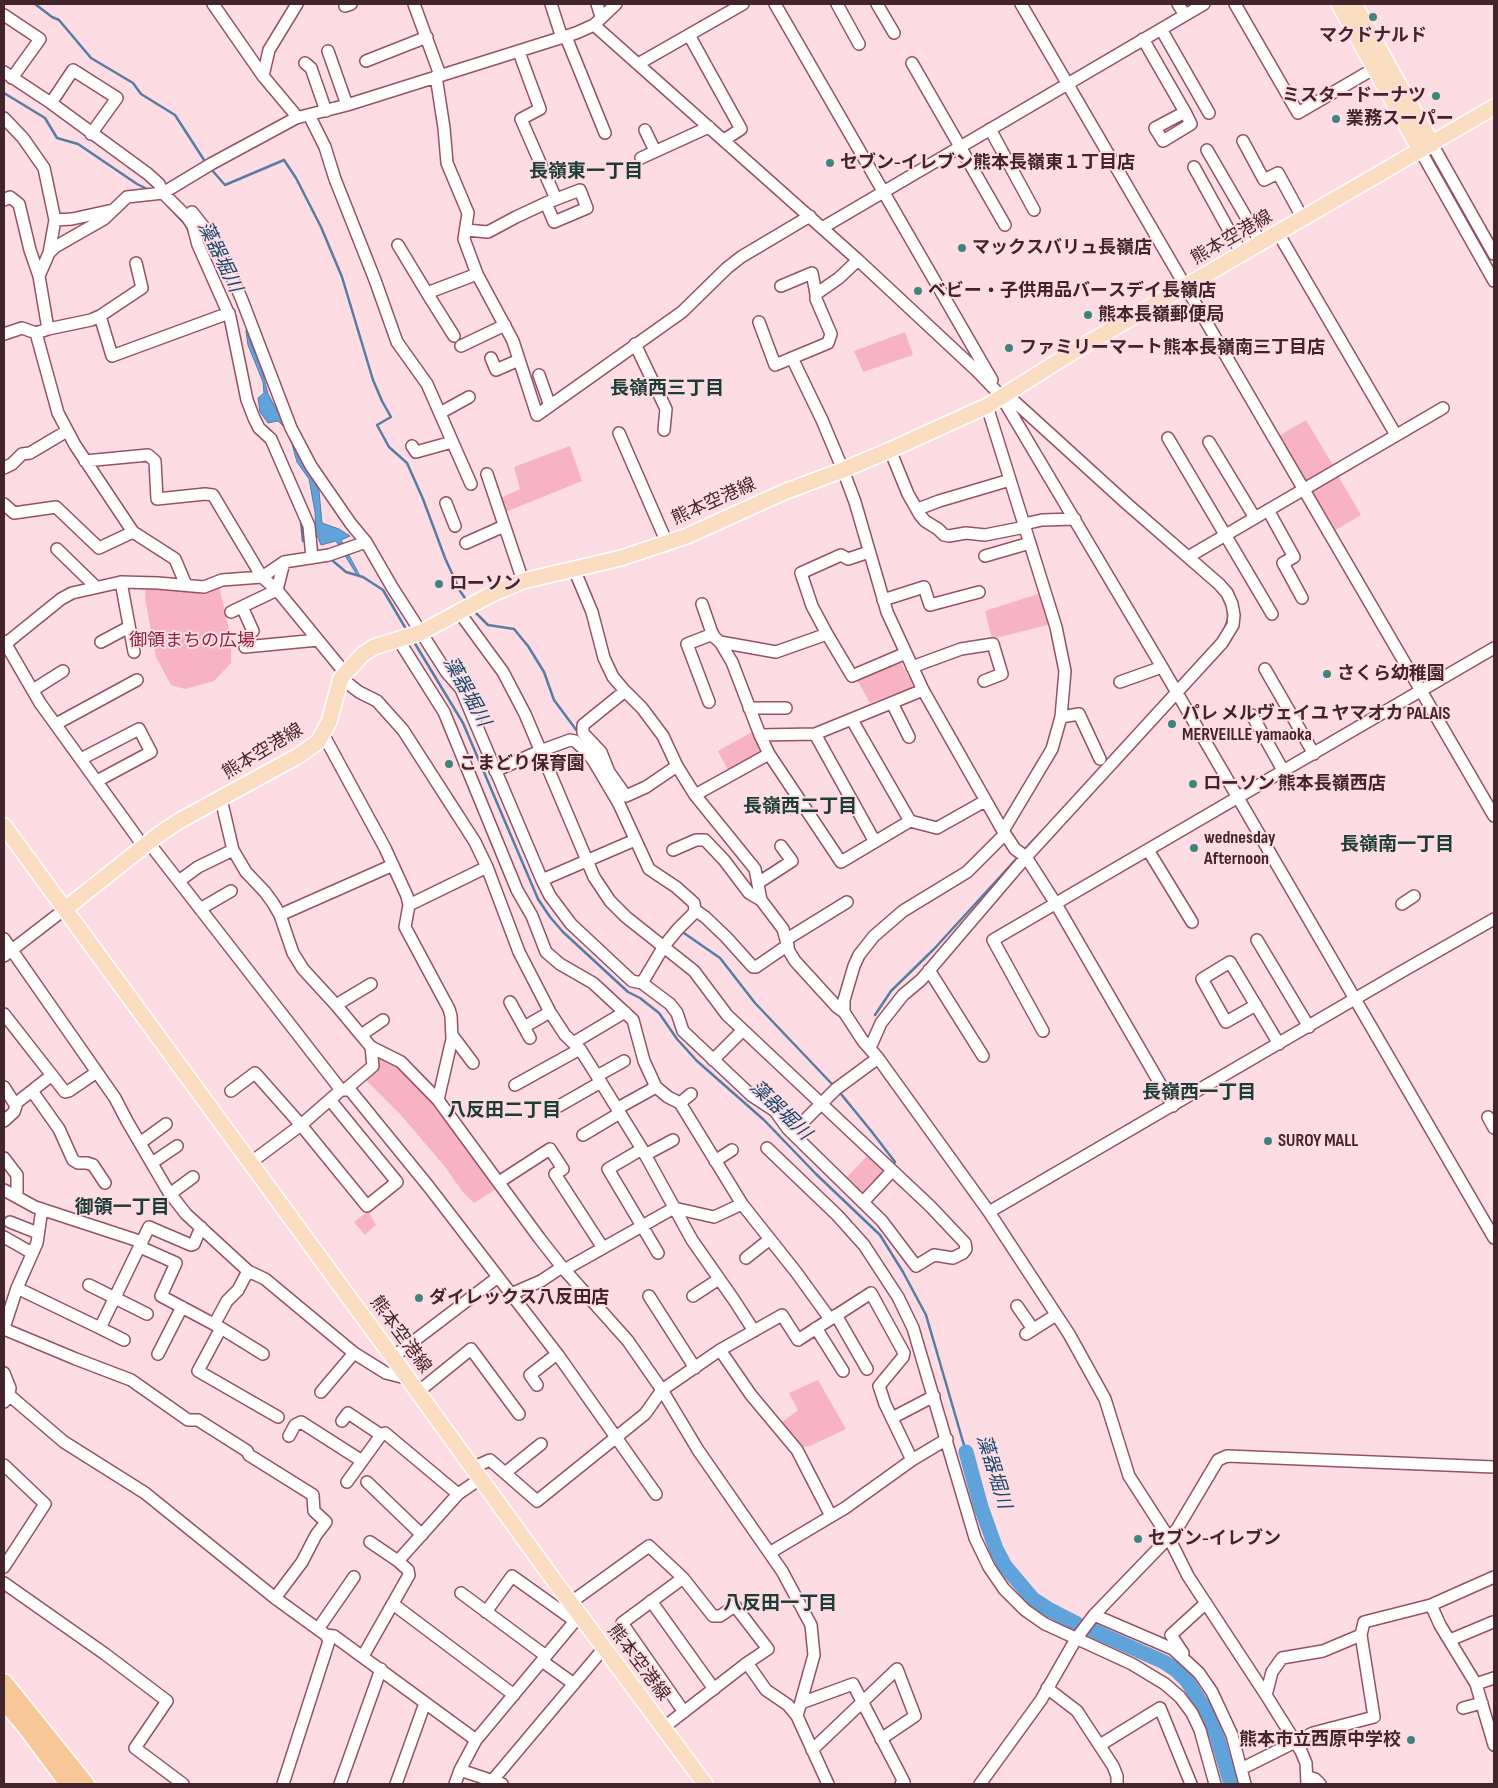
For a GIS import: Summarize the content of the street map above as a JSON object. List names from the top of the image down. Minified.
{"streets":{"main road":["熊本空港線"]},"districts":["長嶺東一丁目","長嶺西三丁目","長嶺西二丁目","長嶺南一丁目","長嶺西一丁目","八反田二丁目","御領一丁目","八反田一丁目"],"water":["藻器堀川"],"parks":["御領まちの広場"],"places":["マクドナルド","ミスタードーナツ","業務スーパー","セブン-イレブン熊本長嶺東１丁目店","マックスバリュ長嶺店","ベビー・子供用品バースデイ長嶺店","熊本長嶺郵便局","ファミリーマート熊本長嶺南三丁目店","ローソン","さくら幼稚園","パレ メルヴェイユ ヤマオカ PALAIS MERVEILLE yamaoka","こまどり保育園","ローソン 熊本長嶺西店","wednesday Afternoon","SUROY MALL","ダイレックス八反田店","セブン-イレブン","熊本市立西原中学校"]}
